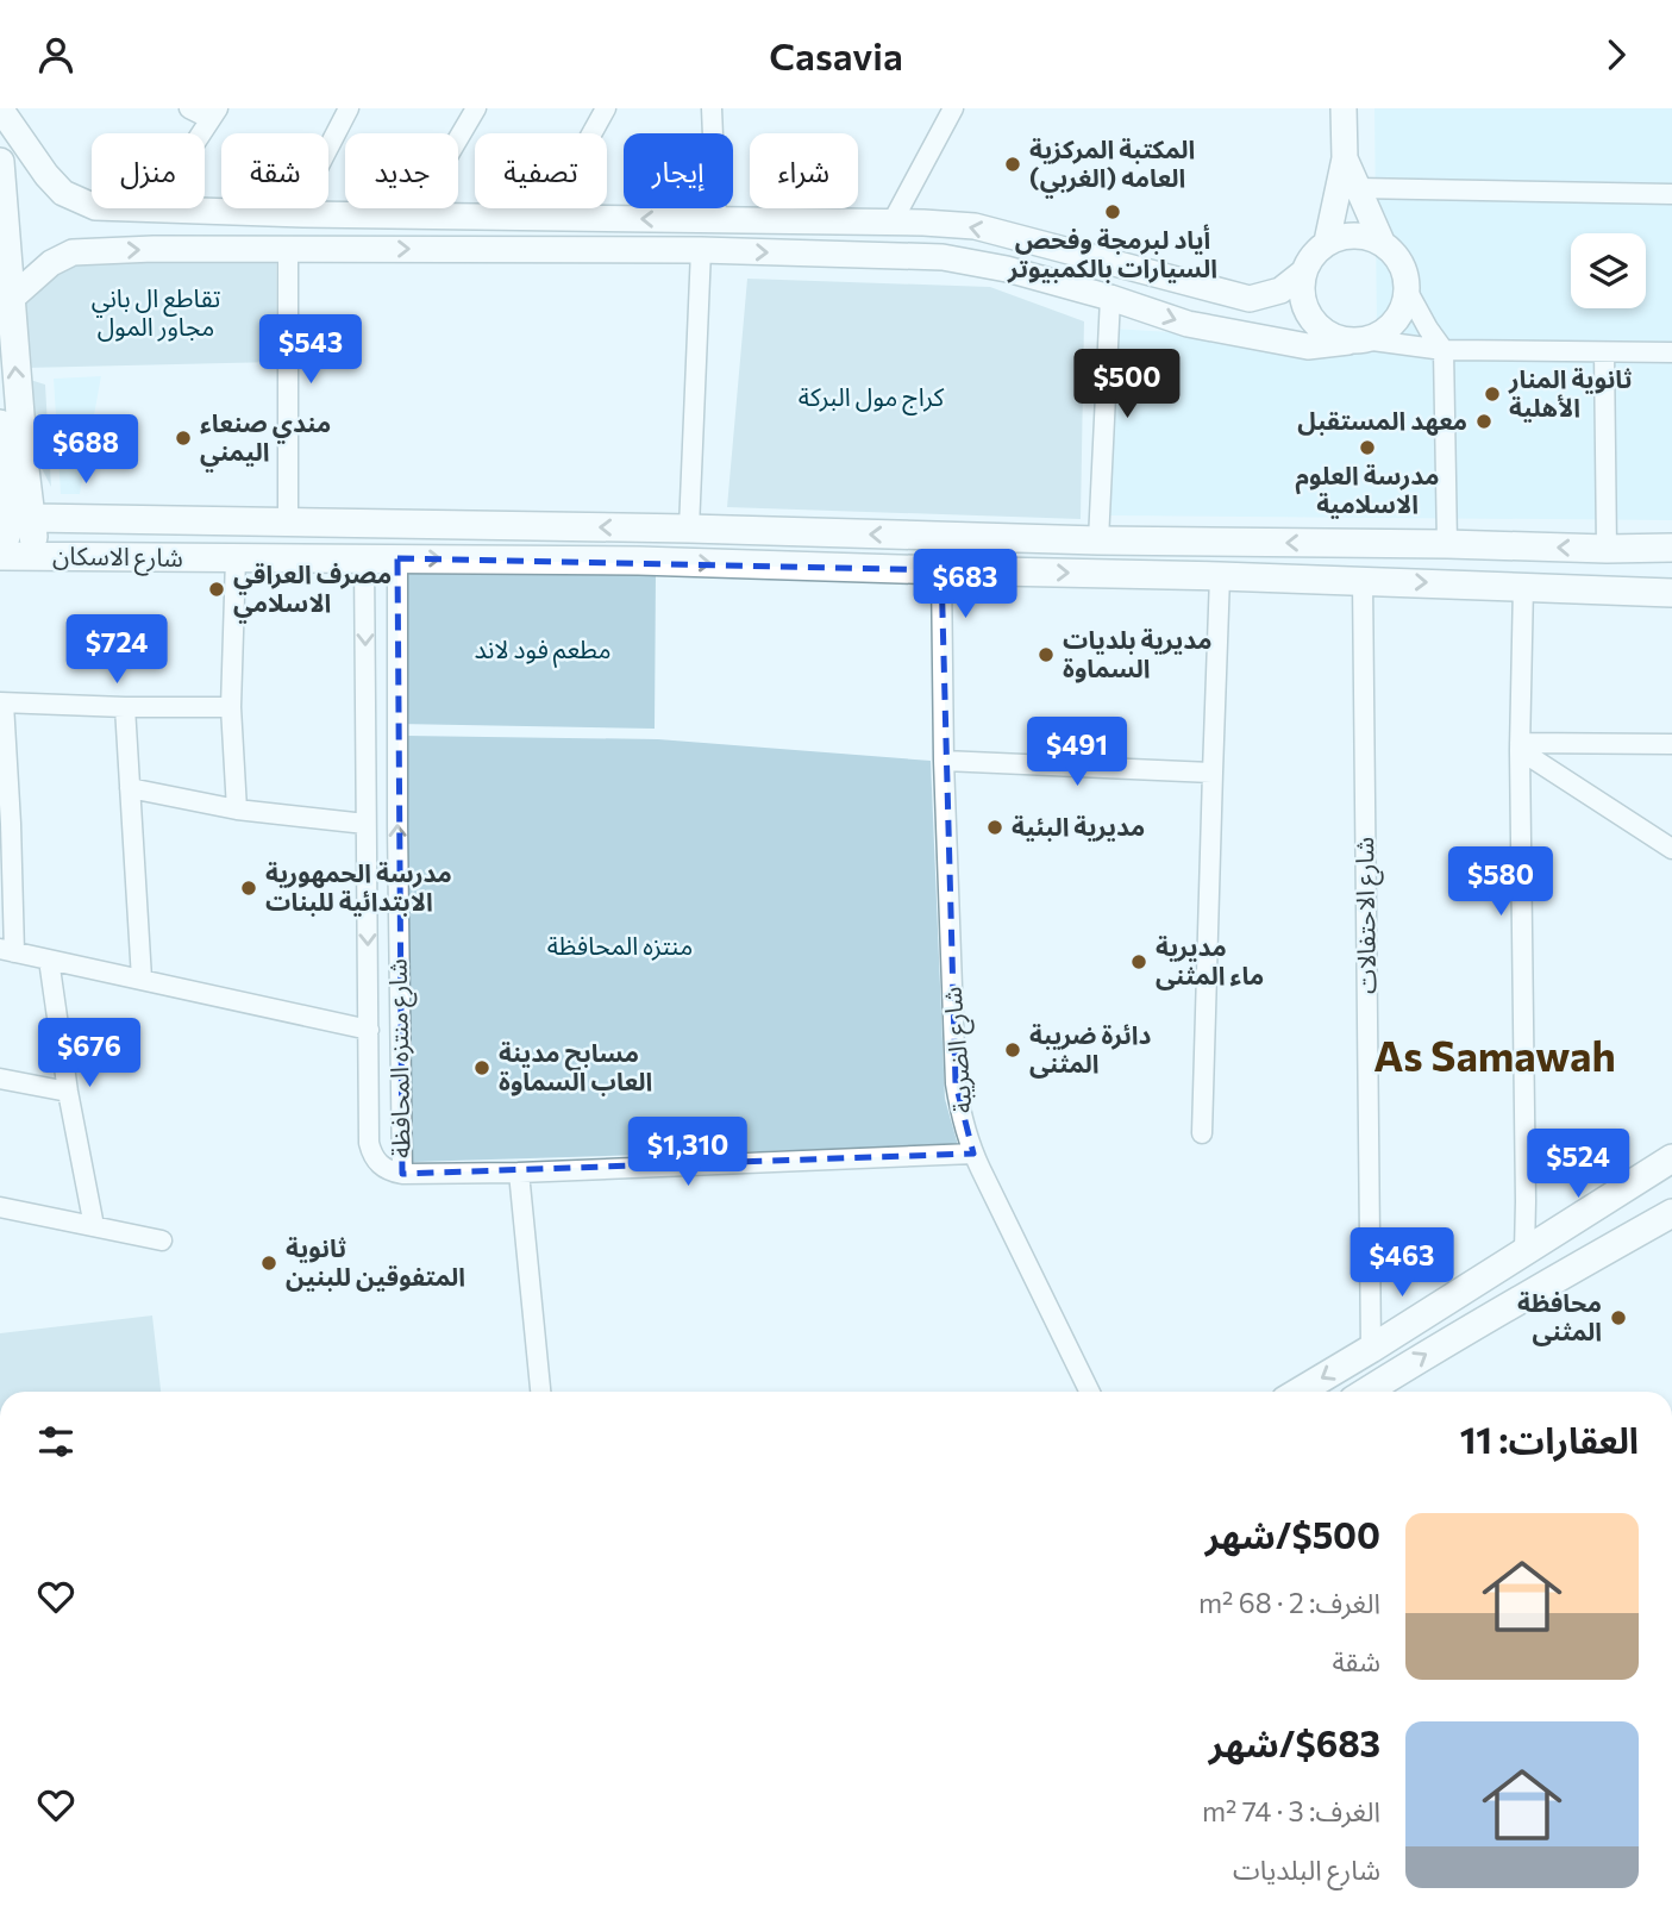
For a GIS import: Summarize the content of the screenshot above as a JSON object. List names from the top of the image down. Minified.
{"streets":{"main road":["شارع الاسكان"],"street":["شارع الاحتفالات","شارع الضريبة","شارع منتزه المحافظة"]},"crossings":[["شارع الاسكان","شارع الاحتفالات"],["شارع الاسكان","شارع الضريبة"],["شارع الاسكان","شارع منتزه المحافظة"]],"districts":["As Samawah"],"parks":["تقاطع ال باني مجاور المول","كراج مول البركة","مطعم فود لاند","منتزه المحافظة"],"places":["المكتبة المركزية العامه (الغربي)","أياد لبرمجة وفحص السيارات بالكمبيوتر","ثانوية المنار الأهلية","معهد المستقبل","مندي صنعاء اليمني","مدرسة العلوم الاسلامية","مصرف العراقي الاسلامي","مديرية بلديات السماوة","مديرية البئية","مدرسة الحمهورية الابتدائية للبنات","مديرية ماء المثنى","دائرة ضريبة المثنى","مسابح مدينة العاب السماوة","ثانوية المتفوقين للبنين","محافظة المثنى"],"page":{"header":"Casavia","chip":["شراء","إيجار","تصفية","جديد","شقة","منزل"],"price":["$543","$500","$688","$683","$724","$491","$580","$676","$1,310","$524","$463"],"heading":"العقارات: 11","list":[{"name":"$500/شهر","note":"الغرف: 2 · 68 m² · شقة"},{"name":"$683/شهر","note":"الغرف: 3 · 74 m² · شارع البلديات"}]}}
